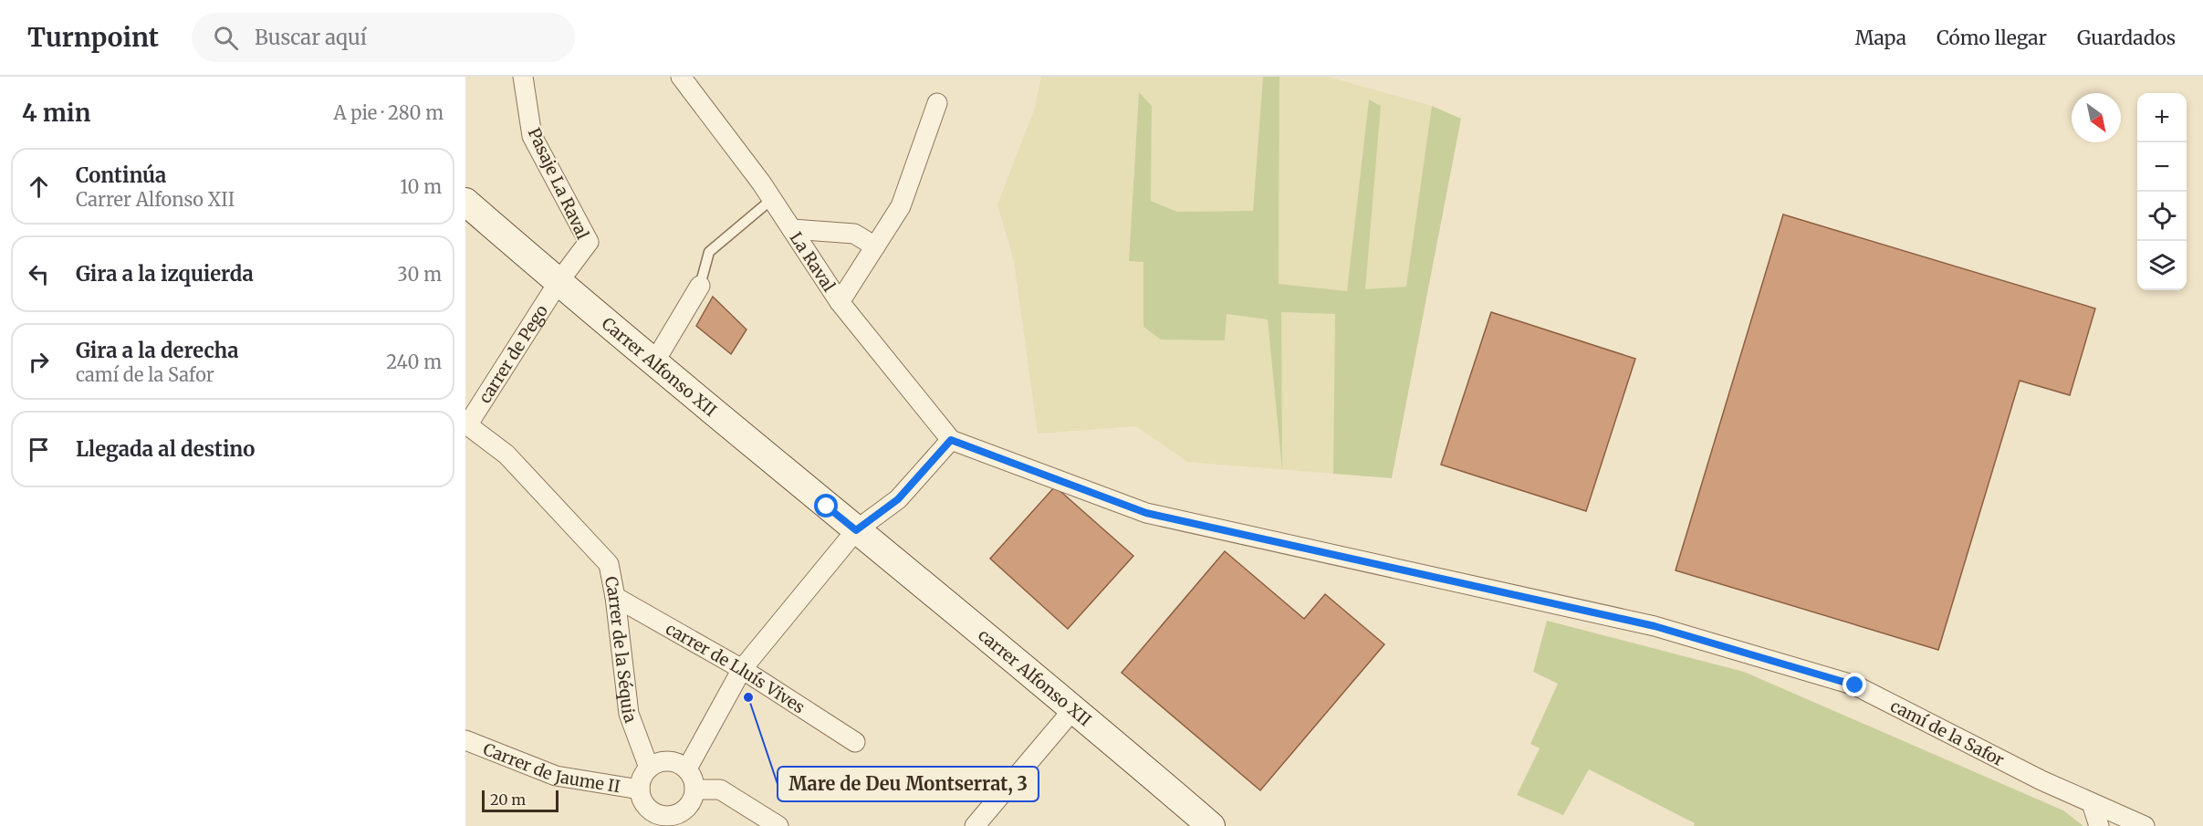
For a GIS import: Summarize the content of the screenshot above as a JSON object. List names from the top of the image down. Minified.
{"streets":{"street":["Pasaje La Raval","La Raval","carrer de Pego","Carrer Alfonso XII","Carrer de la Séquia","carrer de Lluís Vives","carrer Alfonso XII","camí de la Safor","Carrer de Jaume II"]},"crossings":[["Pasaje La Raval","carrer de Pego"],["Pasaje La Raval","Carrer Alfonso XII"],["La Raval","camí de la Safor"],["carrer de Pego","Carrer Alfonso XII"],["carrer de Pego","Carrer de la Séquia"],["Carrer Alfonso XII","carrer Alfonso XII"],["Carrer de la Séquia","carrer de Lluís Vives"],["Carrer de la Séquia","Carrer de Jaume II"]],"places":["Mare de Deu Montserrat, 3"],"scale_bar":"20 m","north":"bottom right","page":{"header":"Turnpoint","search":"Buscar aquí","nav":["Mapa","Cómo llegar","Guardados"],"heading":["4 min","A pie · 280 m"],"map_buttons":["+","−"],"list":[["Continúa","Carrer Alfonso XII","10 m"],["Gira a la izquierda","30 m"],["Gira a la derecha","camí de la Safor","240 m"],"Llegada al destino"],"scale":"20 m"}}
